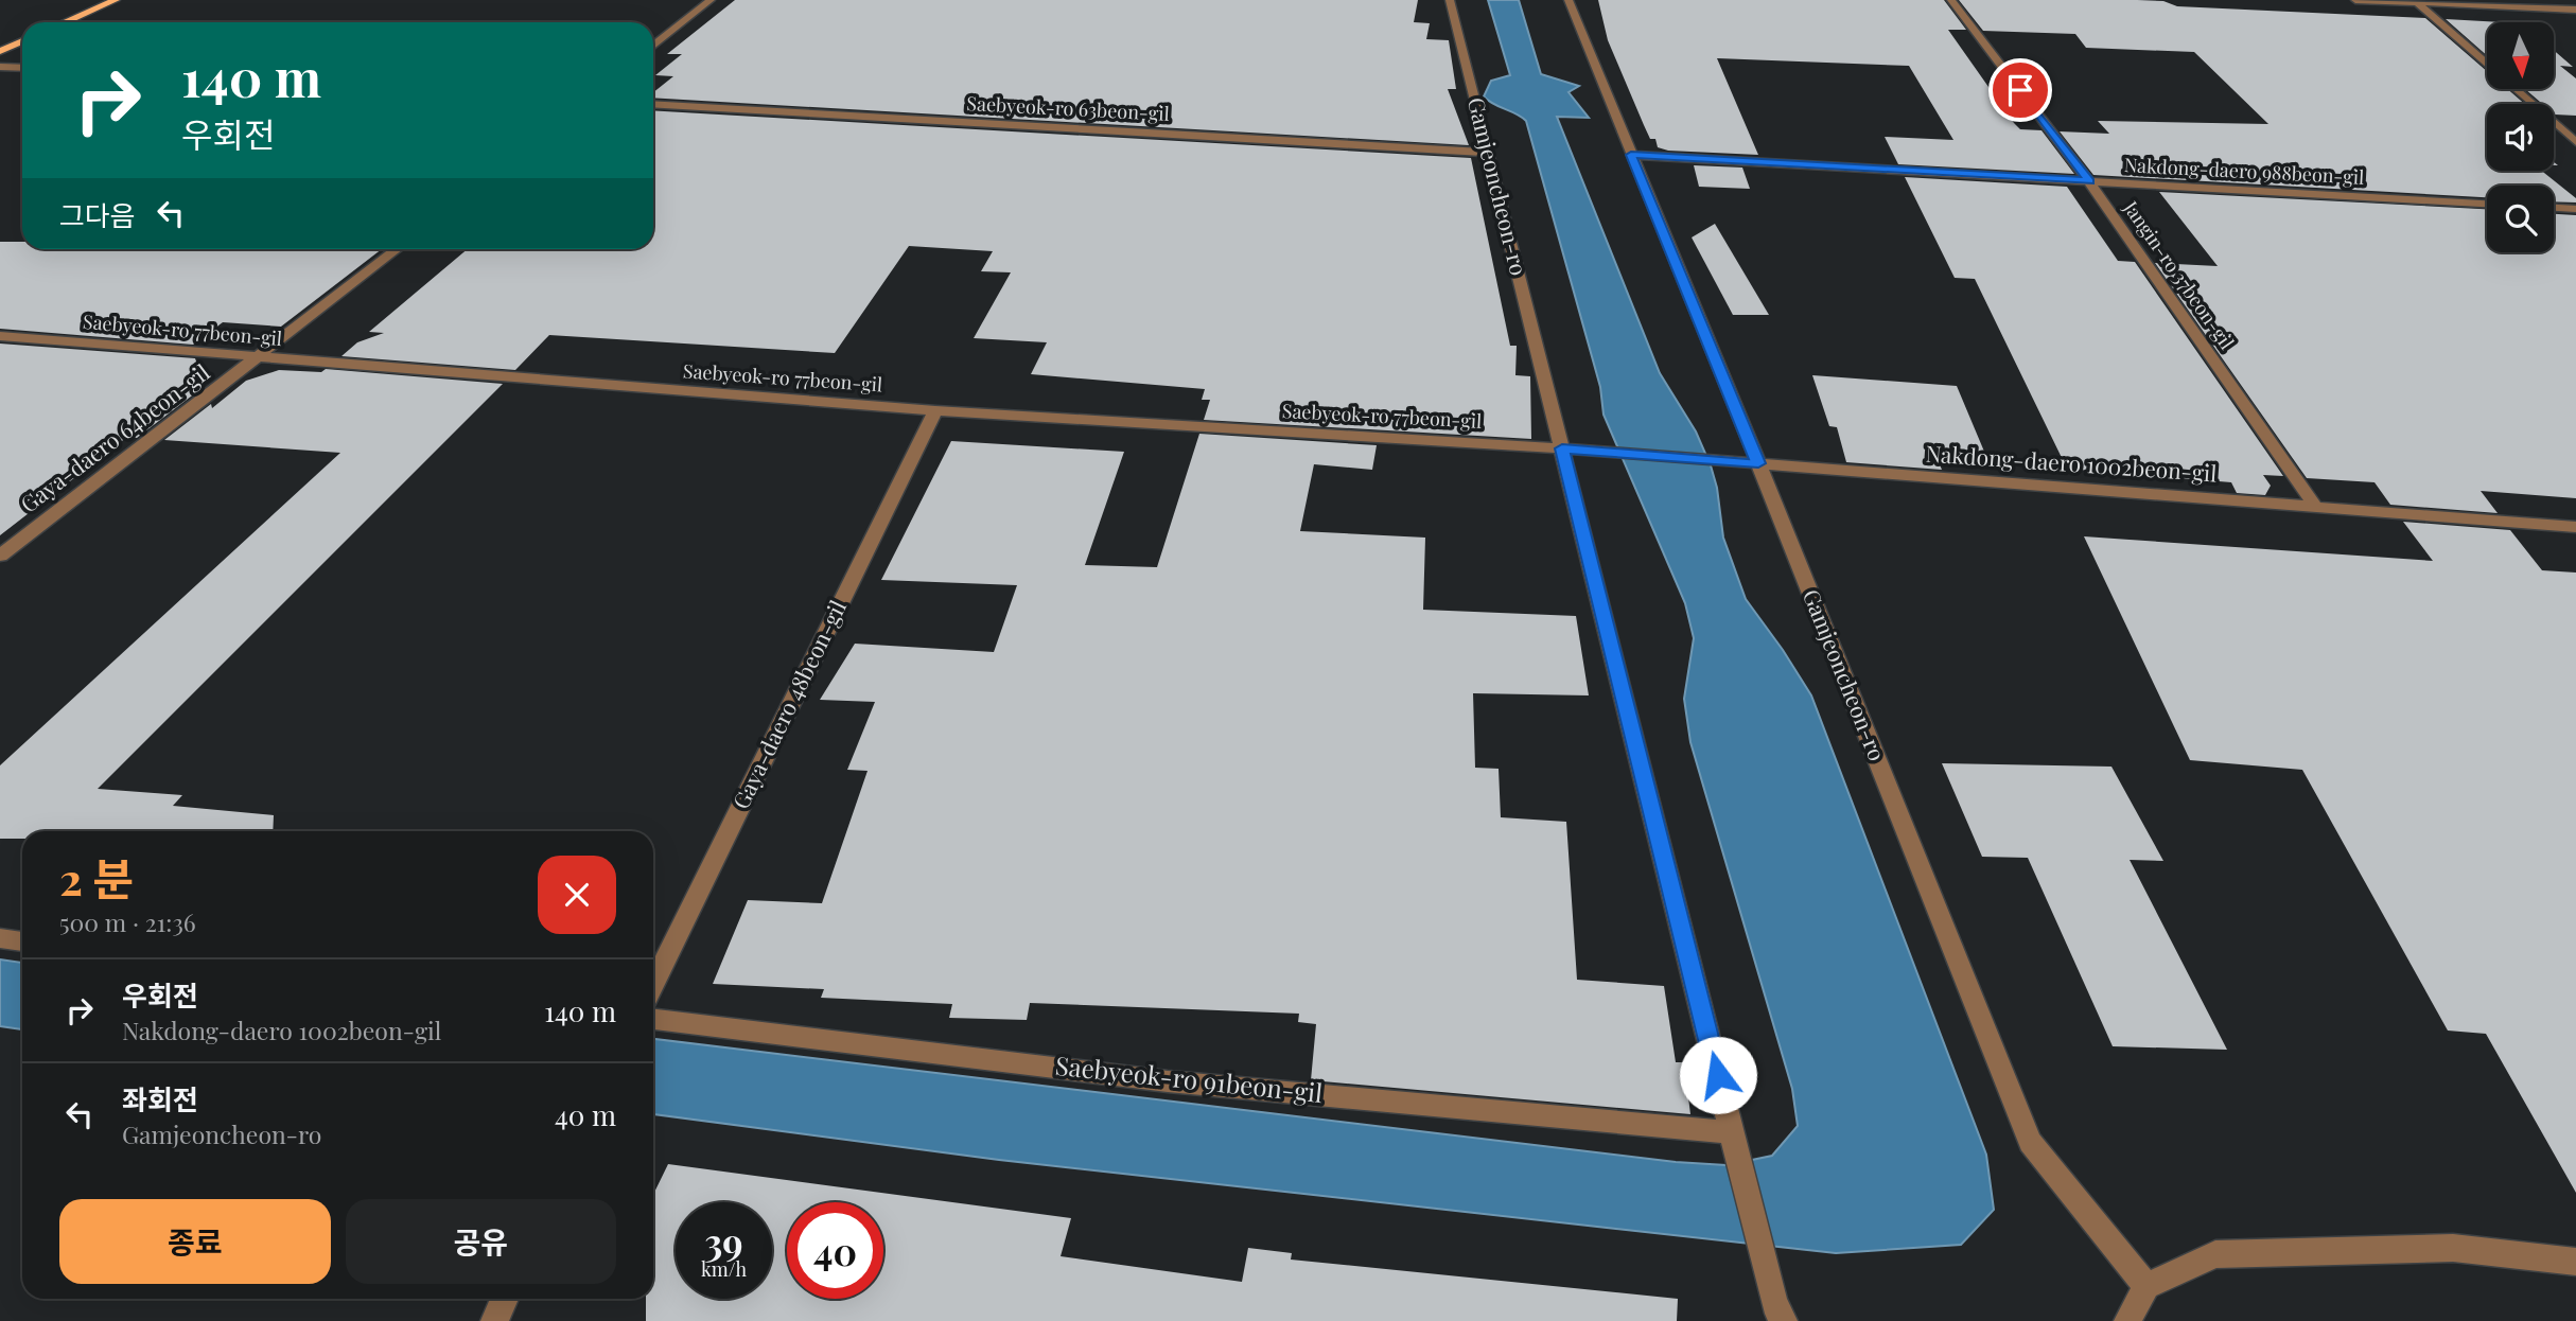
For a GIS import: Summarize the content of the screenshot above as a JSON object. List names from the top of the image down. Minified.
{"streets":{"street":["Saebyeok-ro 63beon-gil","Nakdong-daero 988beon-gil","Gamjeoncheon-ro","Jangin-ro 37beon-gil","Saebyeok-ro 77beon-gil","Gaya-daero 64beon-gil","Nakdong-daero 1002beon-gil","Gaya-daero 48beon-gil","Saebyeok-ro 91beon-gil"]},"crossings":[["Saebyeok-ro 63beon-gil","Gamjeoncheon-ro"],["Nakdong-daero 988beon-gil","Gamjeoncheon-ro"],["Nakdong-daero 988beon-gil","Jangin-ro 37beon-gil"],["Gamjeoncheon-ro","Saebyeok-ro 77beon-gil"],["Gamjeoncheon-ro","Nakdong-daero 1002beon-gil"],["Gamjeoncheon-ro","Saebyeok-ro 91beon-gil"],["Jangin-ro 37beon-gil","Nakdong-daero 1002beon-gil"],["Saebyeok-ro 77beon-gil","Gaya-daero 64beon-gil"],["Saebyeok-ro 77beon-gil","Nakdong-daero 1002beon-gil"],["Saebyeok-ro 77beon-gil","Gaya-daero 48beon-gil"]],"north":"bottom","page":{"turn":["140 m","우회전"],"then":"그다음","heading":["2 분","500 m · 21:36"],"list":[{"name":"우회전","note":"Nakdong-daero 1002beon-gil","value":"140 m"},{"name":"좌회전","note":"Gamjeoncheon-ro","value":"40 m"}],"buttons":["종료","공유"],"speed":"39 km/h","limit":"40"}}
